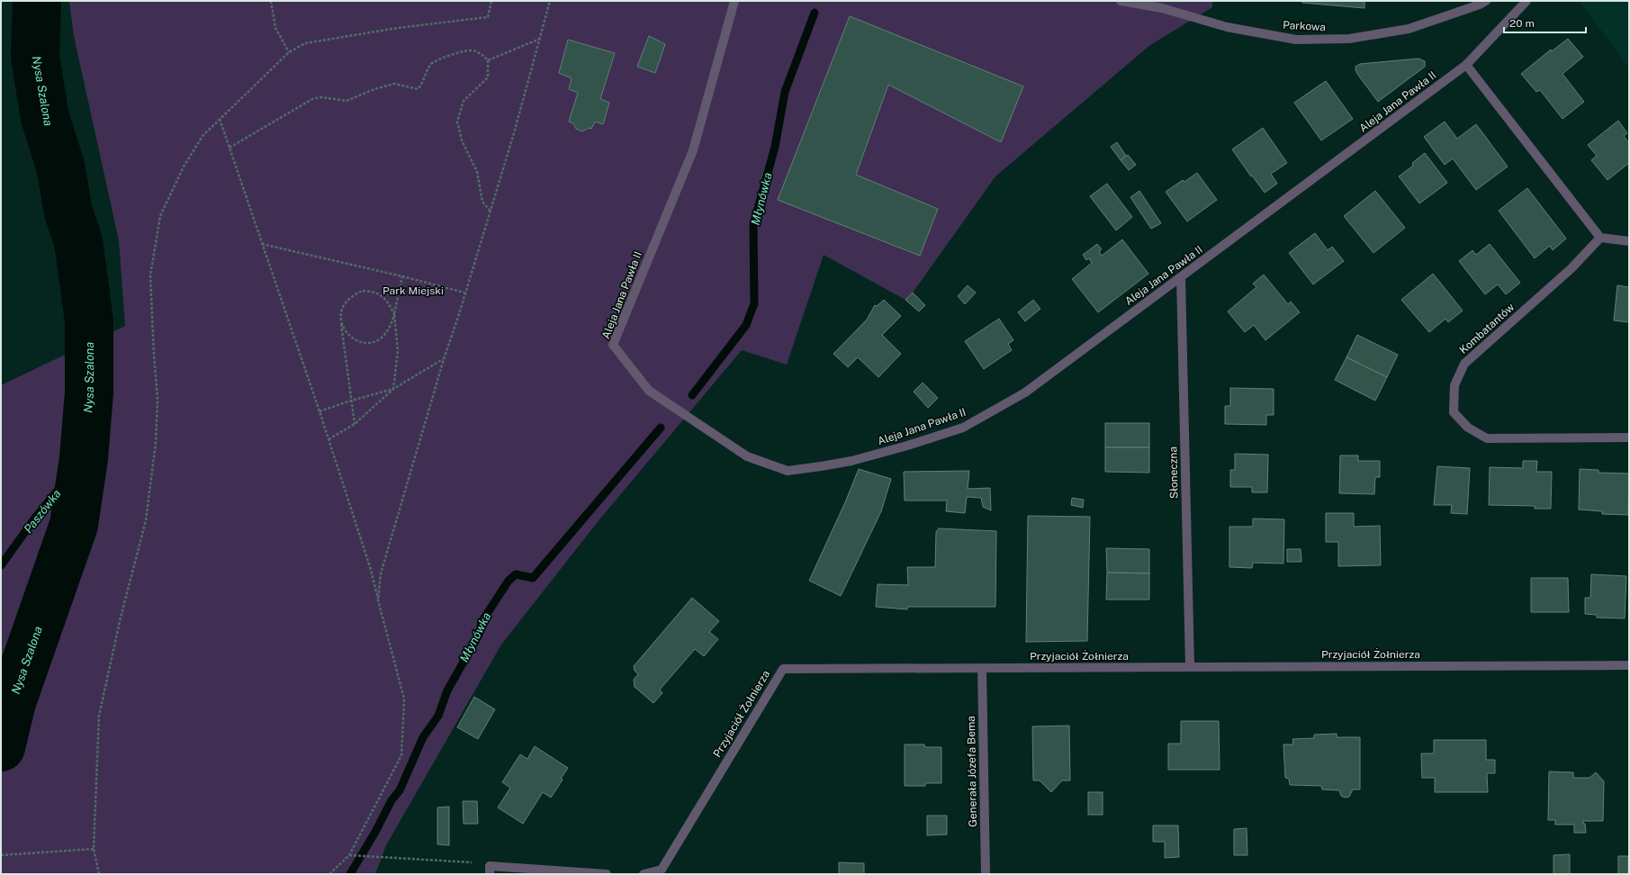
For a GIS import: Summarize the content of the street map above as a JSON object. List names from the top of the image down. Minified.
{"streets":{"street":["Parkowa","Aleja Jana Pawła II","Kombatantów","Słoneczna","Przyjaciół Żołnierza","Generała Józefa Bema"]},"crossings":[["Aleja Jana Pawła II","Słoneczna"],["Słoneczna","Przyjaciół Żołnierza"],["Przyjaciół Żołnierza","Generała Józefa Bema"]],"water":["Nysa Szalona","Młynówka","Paszówka"],"parks":["Park Miejski"],"scale_bar":"20 m"}
